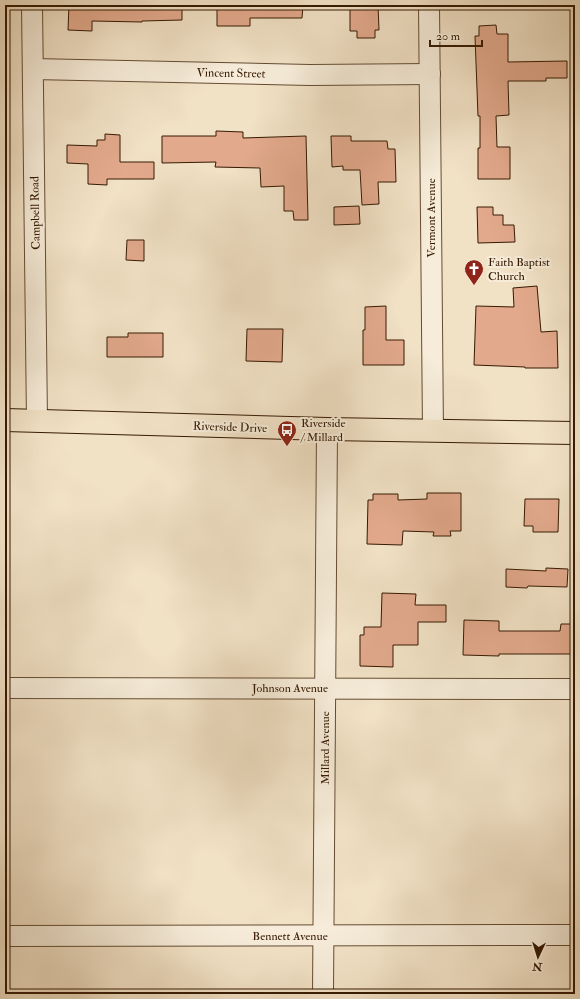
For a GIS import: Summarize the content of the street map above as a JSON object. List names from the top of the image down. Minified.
{"streets":{"main road":["Riverside Drive"],"street":["Vincent Street","Campbell Road","Vermont Avenue","Johnson Avenue","Millard Avenue","Bennett Avenue"]},"crossings":[["Vincent Street","Campbell Road"],["Vincent Street","Vermont Avenue"],["Campbell Road","Riverside Drive"],["Vermont Avenue","Riverside Drive"],["Riverside Drive","Millard Avenue"],["Johnson Avenue","Millard Avenue"],["Millard Avenue","Bennett Avenue"]],"places":{"church":["Faith Baptist Church"],"bus stop":["Riverside / Millard"]},"scale_bar":"20 m","north":"bottom"}
